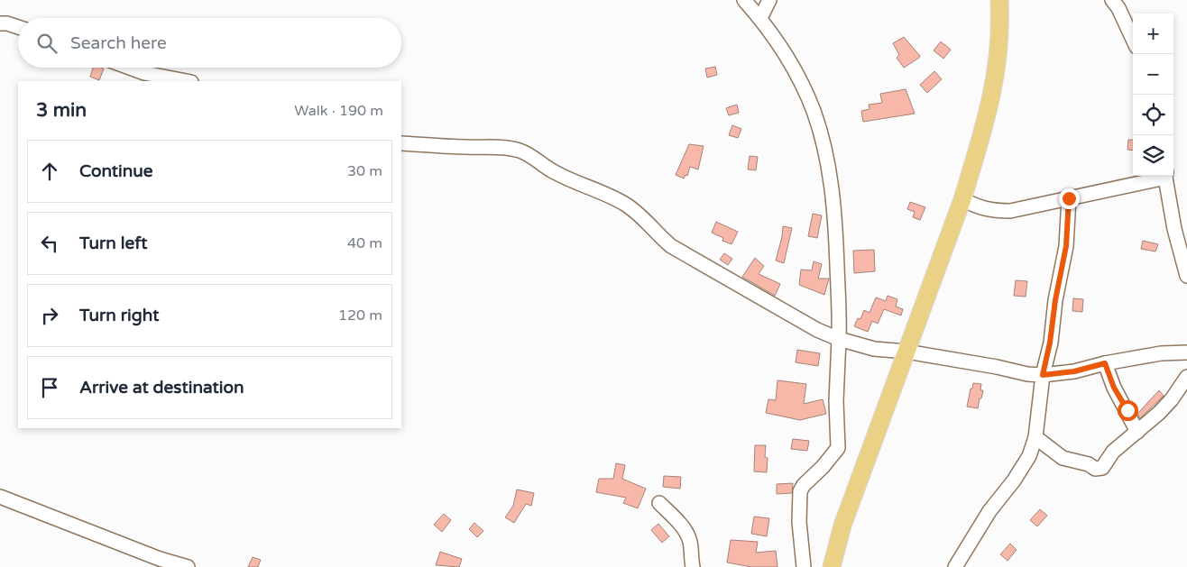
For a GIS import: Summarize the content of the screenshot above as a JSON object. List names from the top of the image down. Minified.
{"page":{"map_buttons":["+","−"],"search":"Search here","heading":["3 min","Walk · 190 m"],"list":[["Continue","30 m"],["Turn left","40 m"],["Turn right","120 m"],"Arrive at destination"]}}
